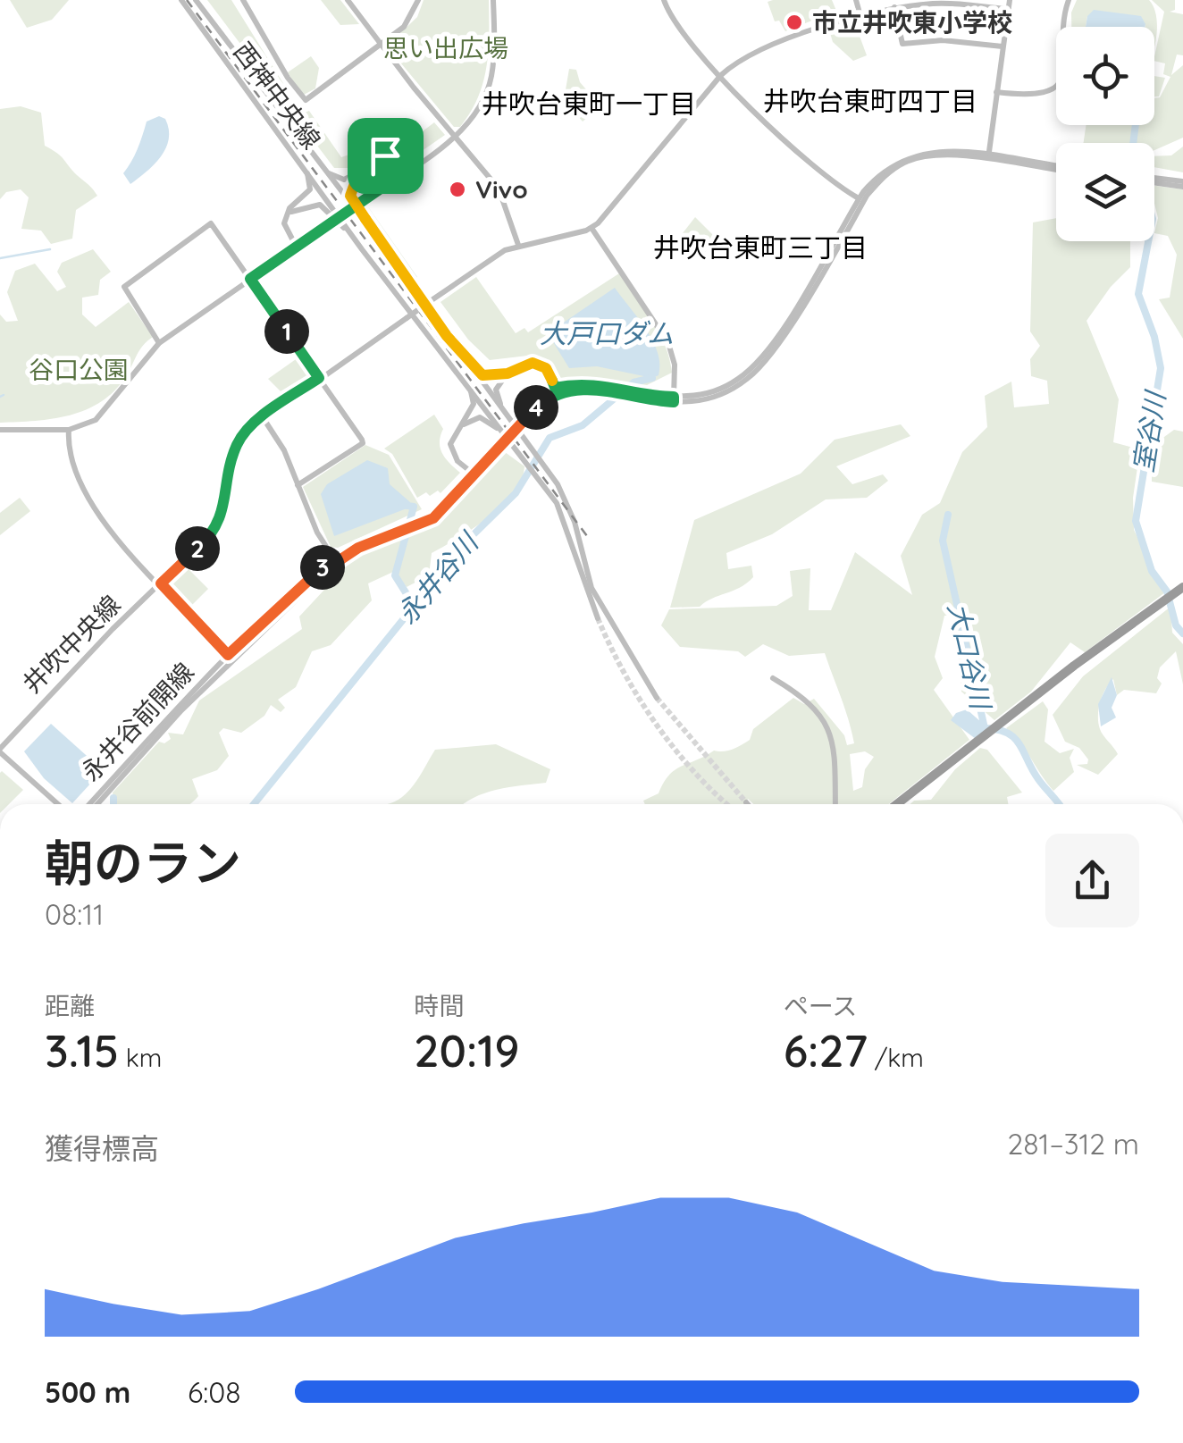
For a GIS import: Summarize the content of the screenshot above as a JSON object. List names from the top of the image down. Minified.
{"streets":{"street":["西神中央線","井吹中央線","永井谷前開線"]},"districts":["井吹台東町四丁目","井吹台東町一丁目","井吹台東町三丁目"],"water":["大戸口ダム","室谷川","永井谷川","大口谷川"],"parks":["思い出広場","谷口公園"],"places":["市立井吹東小学校","Vivo"],"page":{"pins":["1","4","2","3"],"heading":["朝のラン","08:11"],"stats":[["距離","3.15 km"],["時間","20:19"],["ペース","6:27 /km"]],"chart":["獲得標高","281–312 m"],"list":[{"name":"500 m","note":"6:08"}]}}
